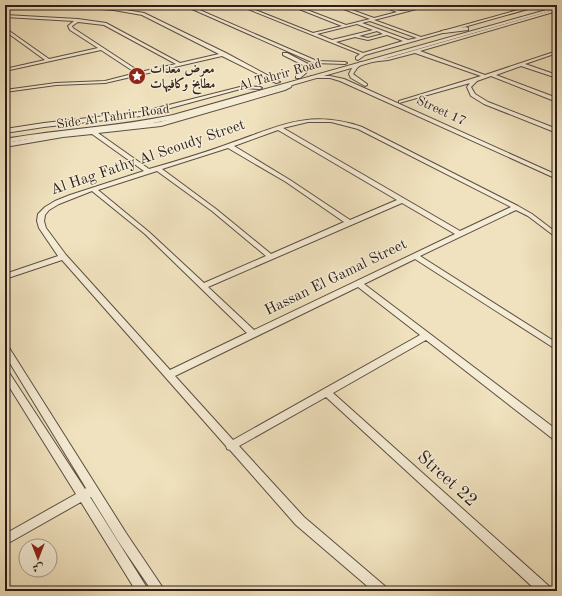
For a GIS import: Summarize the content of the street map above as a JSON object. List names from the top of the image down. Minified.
{"streets":{"street":["Al Tahrir Road","Street 17","Side Al Tahrir Road","Al Hag Fathy Al Seoudy Street","Hassan El Gamal Street","Street 22"]},"crossings":[["Al Tahrir Road","Street 17"],["Al Tahrir Road","Side Al Tahrir Road"],["Al Hag Fathy Al Seoudy Street","Hassan El Gamal Street"]],"places":{"place":["معرض معدات مطابخ وكافيهات"]},"north":"bottom"}
